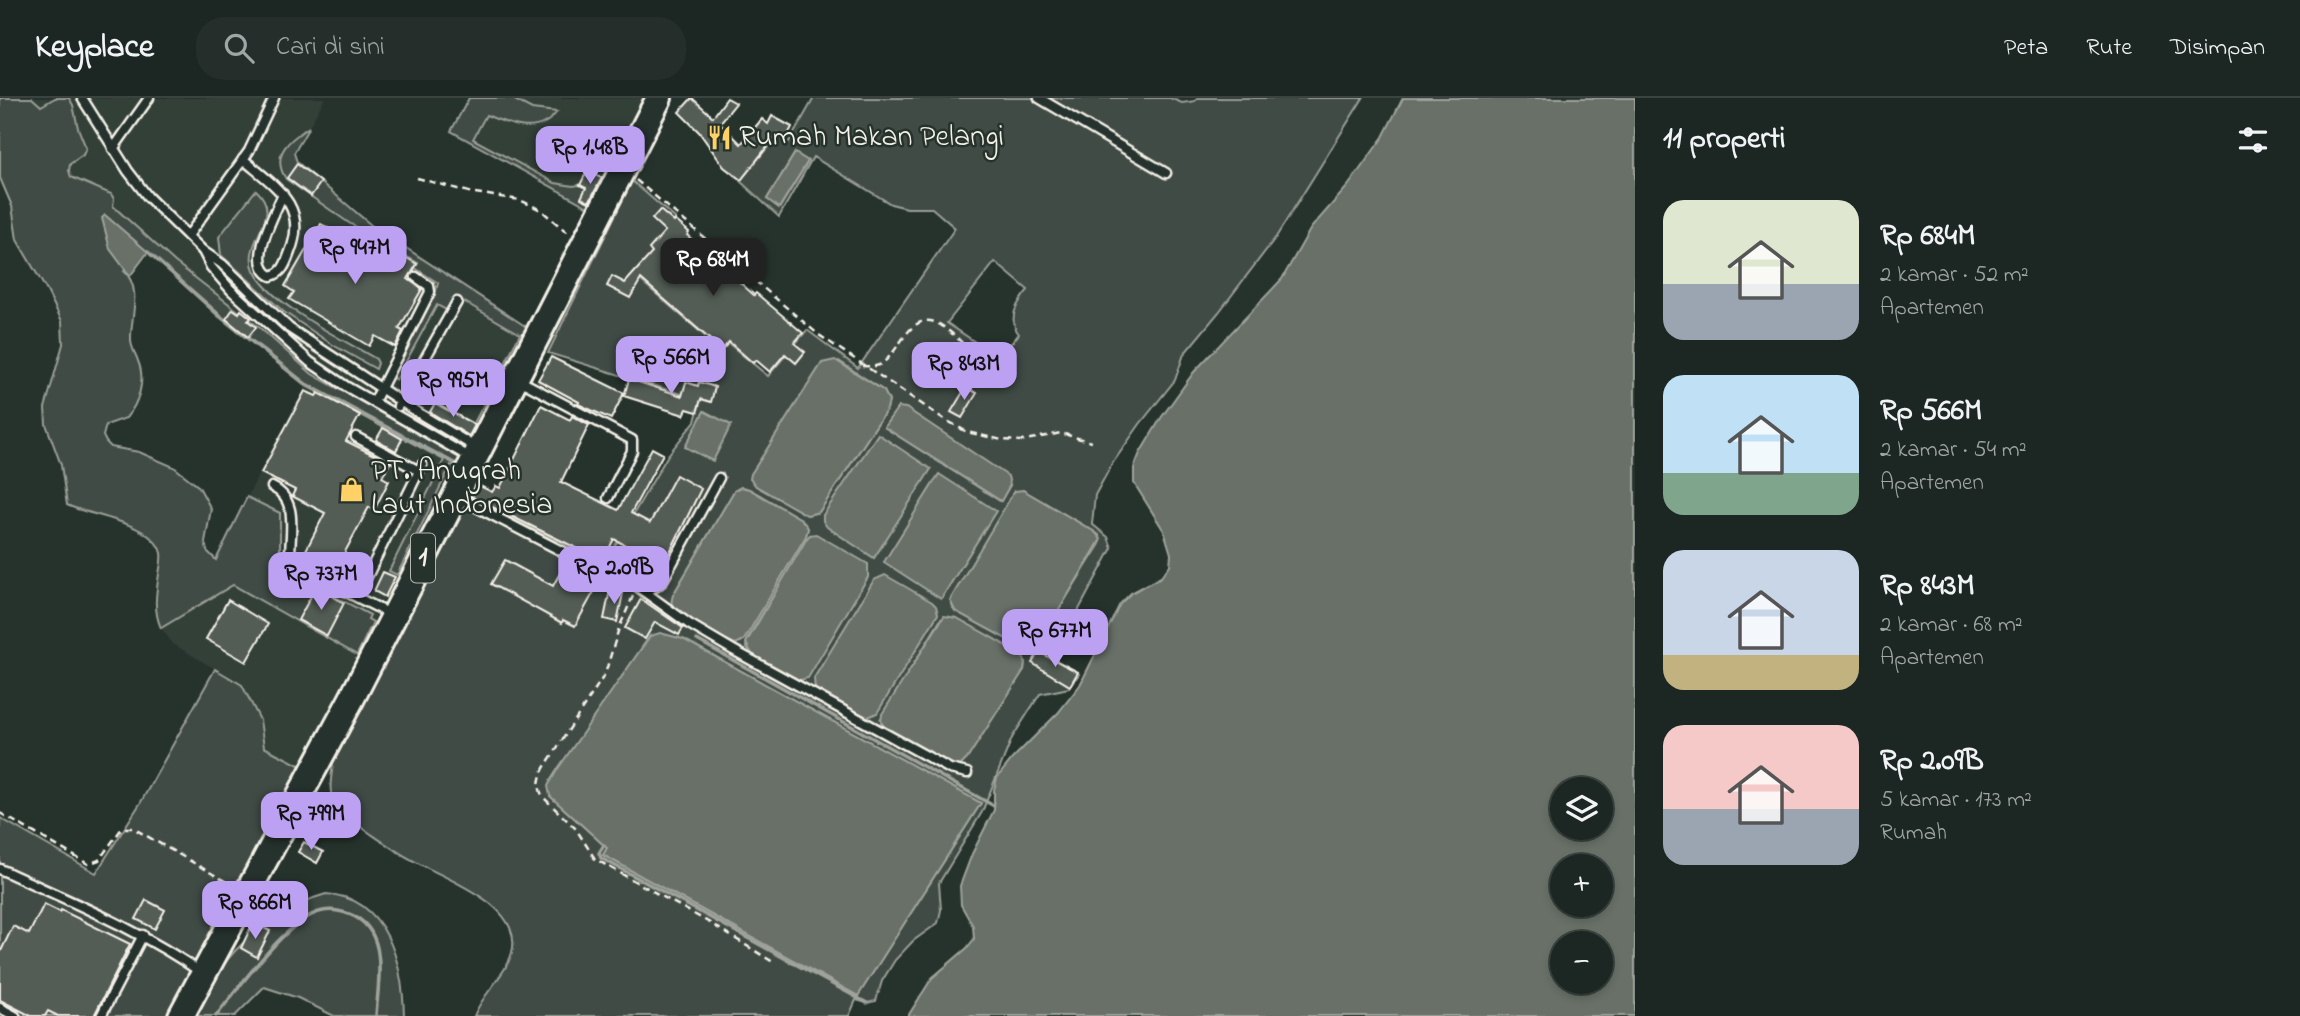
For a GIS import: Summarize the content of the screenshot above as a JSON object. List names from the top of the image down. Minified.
{"streets":{"highway":["1"]},"places":{"restaurant":["Rumah Makan Pelangi"],"shop":["PT. Anugrah Laut Indonesia"]},"page":{"header":"Keyplace","search":"Cari di sini","nav":["Peta","Rute","Disimpan"],"heading":"11 properti","price":["Rp 1.48B","Rp 947M","Rp 684M","Rp 566M","Rp 843M","Rp 995M","Rp 2.09B","Rp 737M","Rp 677M","Rp 799M","Rp 866M"],"list":[{"name":"Rp 684M","note":"2 kamar · 52 m² · Apartemen"},{"name":"Rp 566M","note":"2 kamar · 54 m² · Apartemen"},{"name":"Rp 843M","note":"2 kamar · 68 m² · Apartemen"},{"name":"Rp 2.09B","note":"5 kamar · 173 m² · Rumah"}],"map_buttons":["+","−"]}}
